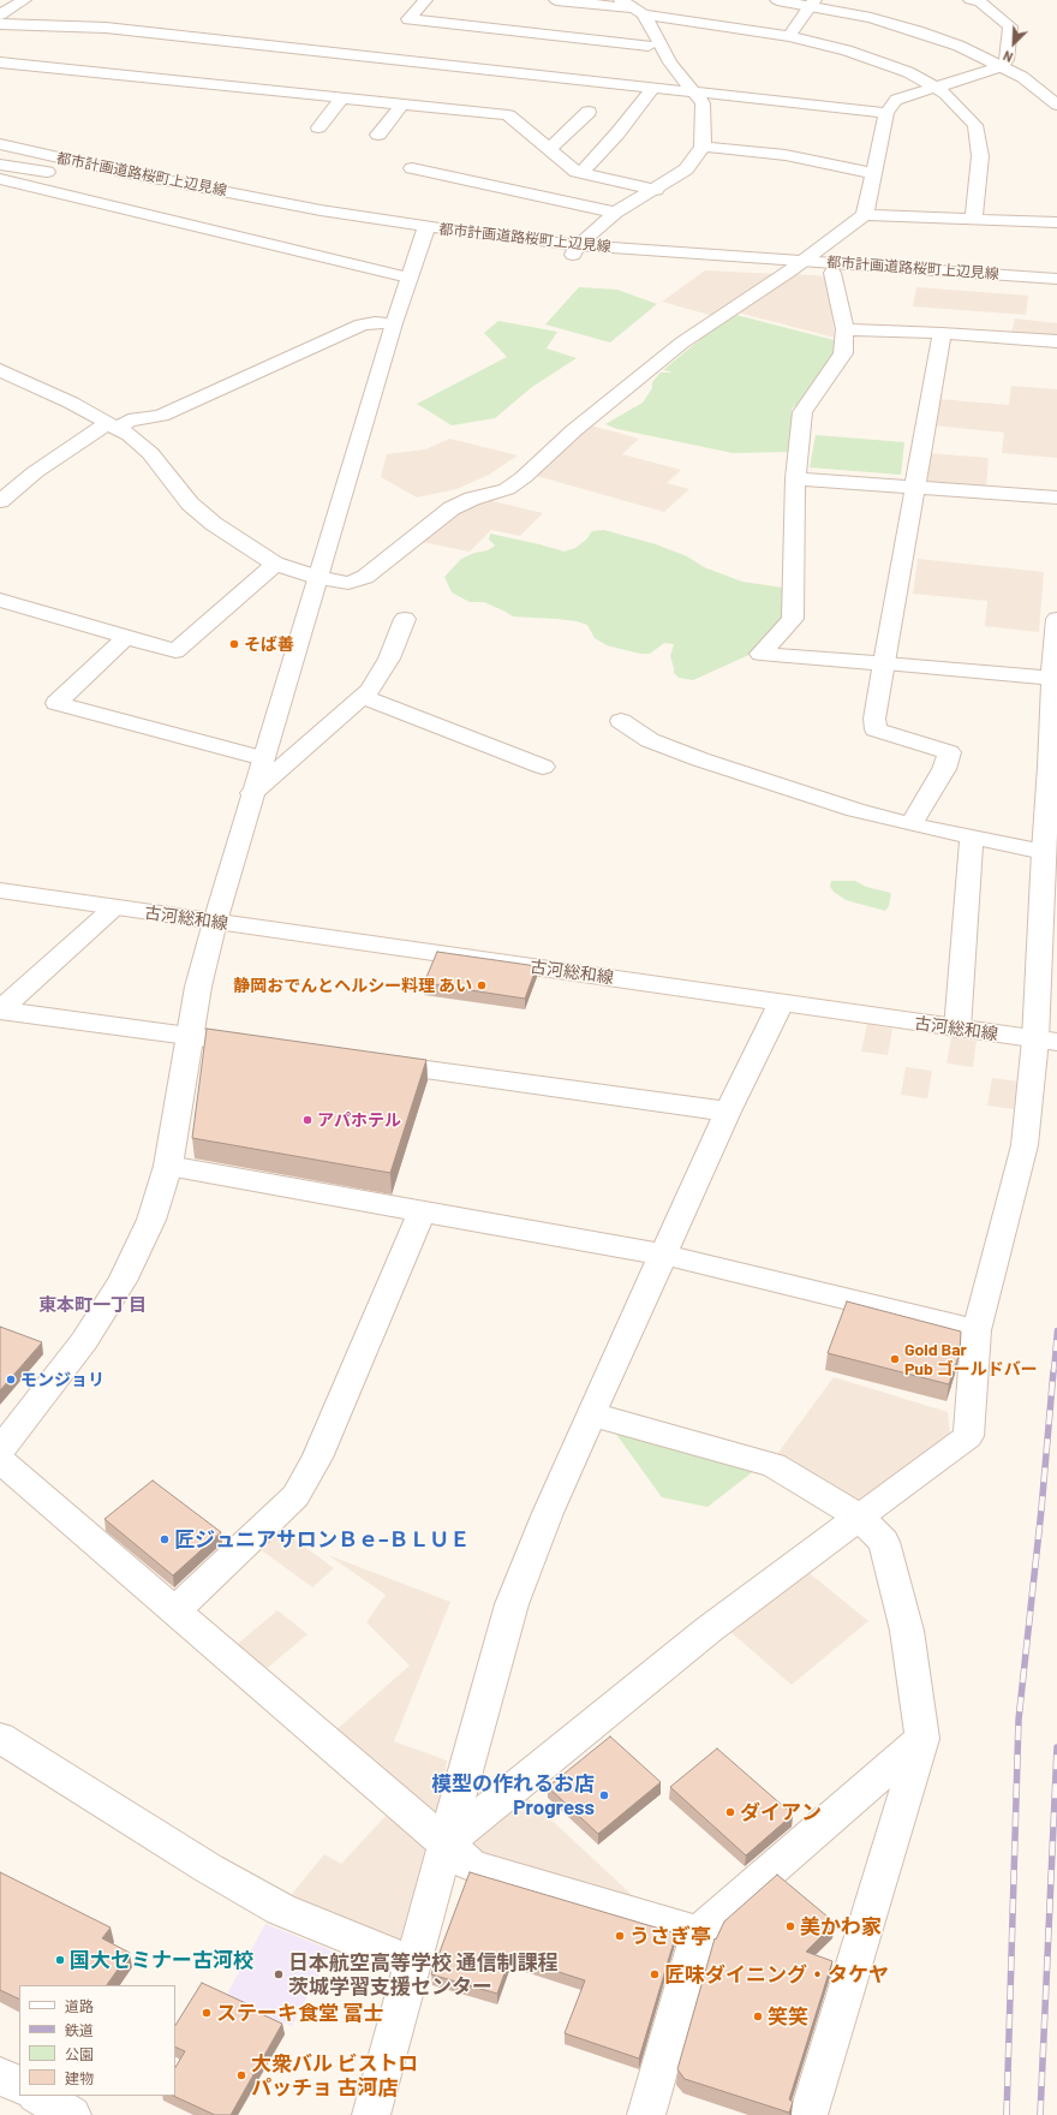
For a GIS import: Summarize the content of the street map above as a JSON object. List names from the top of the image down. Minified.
{"streets":{"street":["都市計画道路桜町上辺見線","古河総和線"]},"districts":["東本町一丁目"],"places":["そば善","静岡おでんとヘルシー料理 あい","アパホテル","Gold Bar Pub ゴールドバー","モンジョリ","匠ジュニアサロンＢｅ−ＢＬＵＥ","模型の作れるお店 Progress","ダイアン","美かわ家","うさぎ亭","国大セミナー古河校","日本航空高等学校 通信制課程 茨城学習支援センター","匠味ダイニング・タケヤ","ステーキ食堂 富士","笑笑","大衆バル ビストロ パッチョ 古河店"],"legend":["道路","鉄道","公園","建物"],"north":"bottom left"}
